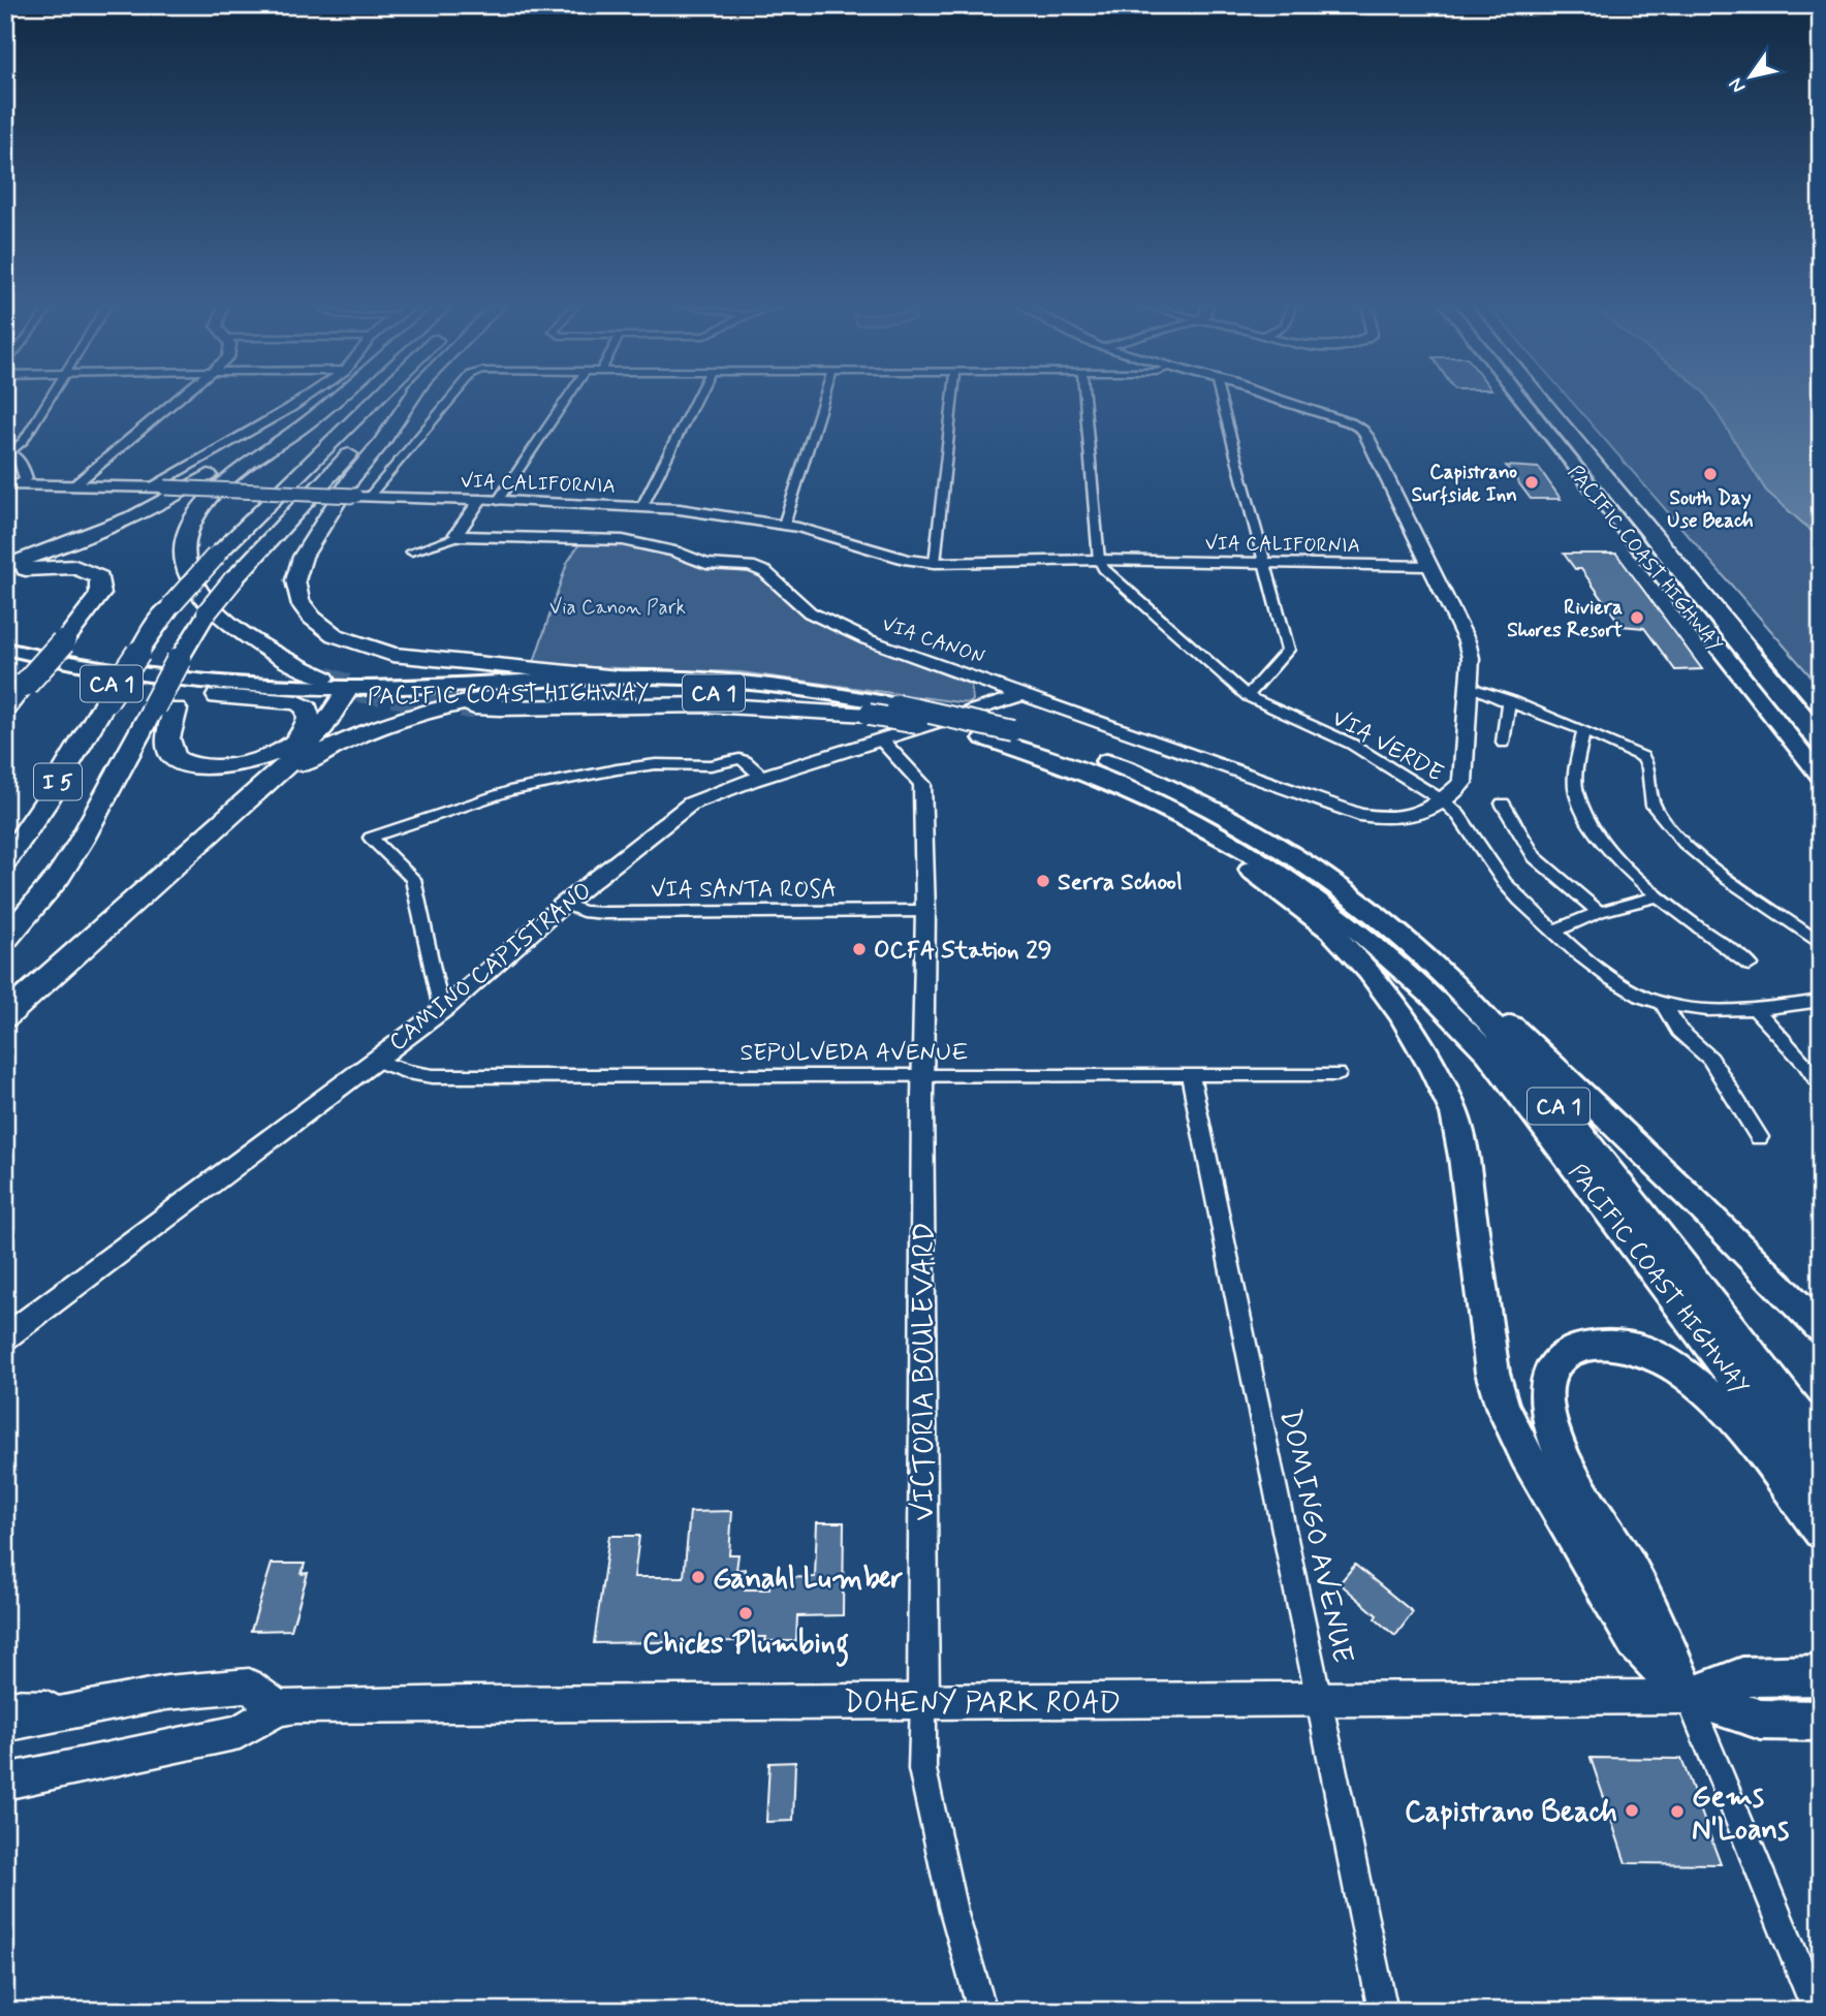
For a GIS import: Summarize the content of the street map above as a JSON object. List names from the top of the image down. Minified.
{"streets":{"highway":["I 5"],"main road":["VIA CALIFORNIA","PACIFIC COAST HIGHWAY","VIA CANON","CA 1","CAMINO CAPISTRANO","DOHENY PARK ROAD"],"street":["VIA VERDE","VIA SANTA ROSA","SEPULVEDA AVENUE","VICTORIA BOULEVARD","DOMINGO AVENUE"]},"crossings":[["VIA CALIFORNIA","VIA VERDE"],["VIA CANON","VIA VERDE"],["VIA CANON","CAMINO CAPISTRANO"],["VIA SANTA ROSA","CAMINO CAPISTRANO"],["VIA SANTA ROSA","VICTORIA BOULEVARD"],["CAMINO CAPISTRANO","SEPULVEDA AVENUE"],["CAMINO CAPISTRANO","VICTORIA BOULEVARD"],["SEPULVEDA AVENUE","VICTORIA BOULEVARD"],["SEPULVEDA AVENUE","DOMINGO AVENUE"],["VICTORIA BOULEVARD","DOHENY PARK ROAD"],["DOMINGO AVENUE","DOHENY PARK ROAD"]],"parks":["Via Canon Park"],"places":["South Day Use Beach","Capistrano Surfside Inn","Riviera Shores Resort","Serra School","OCFA Station 29","Ganahl Lumber","Chicks Plumbing","Capistrano Beach","Gems N'Loans"],"north":"bottom left"}
